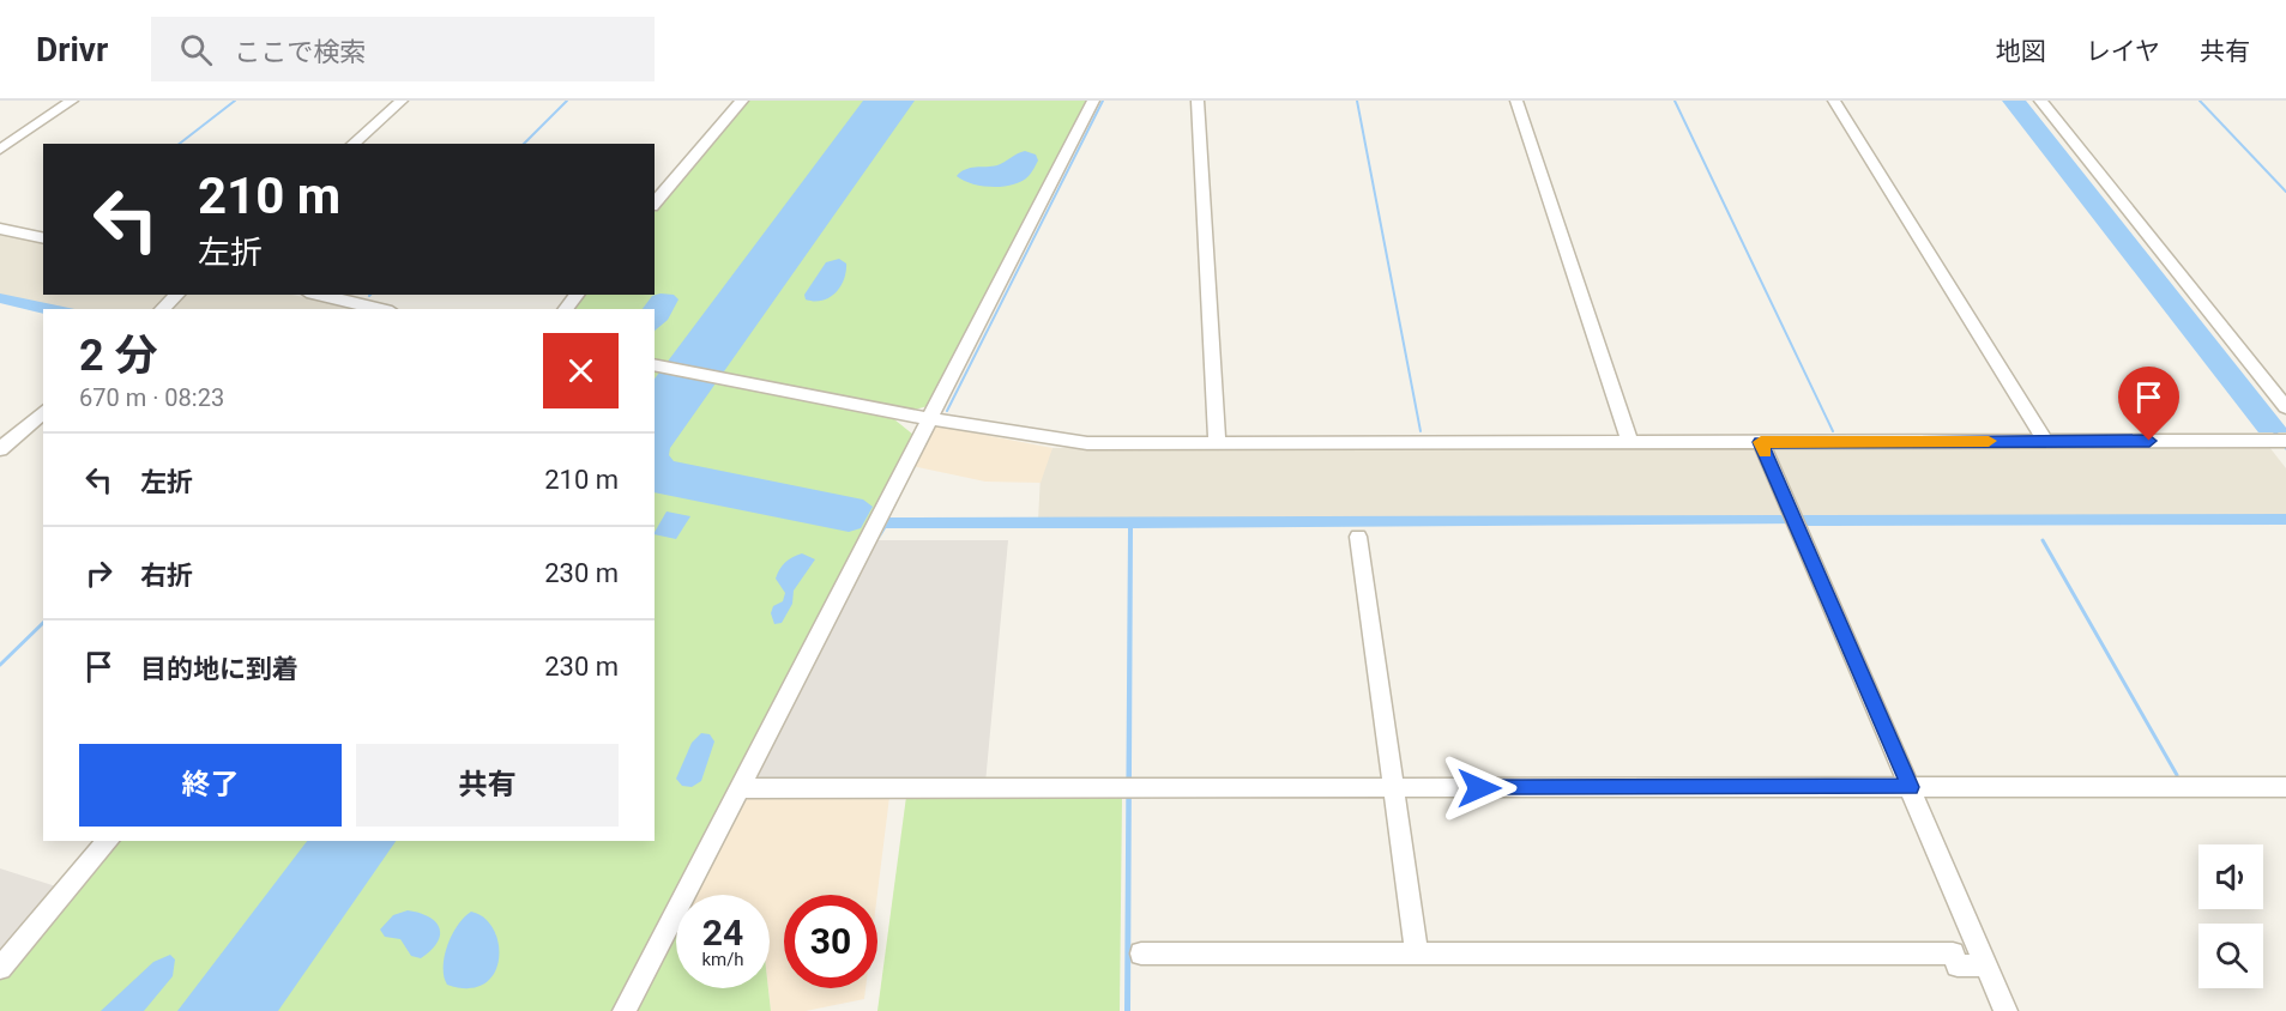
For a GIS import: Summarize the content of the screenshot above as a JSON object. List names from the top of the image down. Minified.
{"page":{"header":"Drivr","search":"ここで検索","nav":["地図","レイヤ","共有"],"turn":["210 m","左折"],"heading":["2 分","670 m · 08:23"],"list":[{"name":"左折","value":"210 m"},{"name":"右折","value":"230 m"},{"name":"目的地に到着","value":"230 m"}],"buttons":["終了","共有"],"speed":"24 km/h","limit":"30"}}
